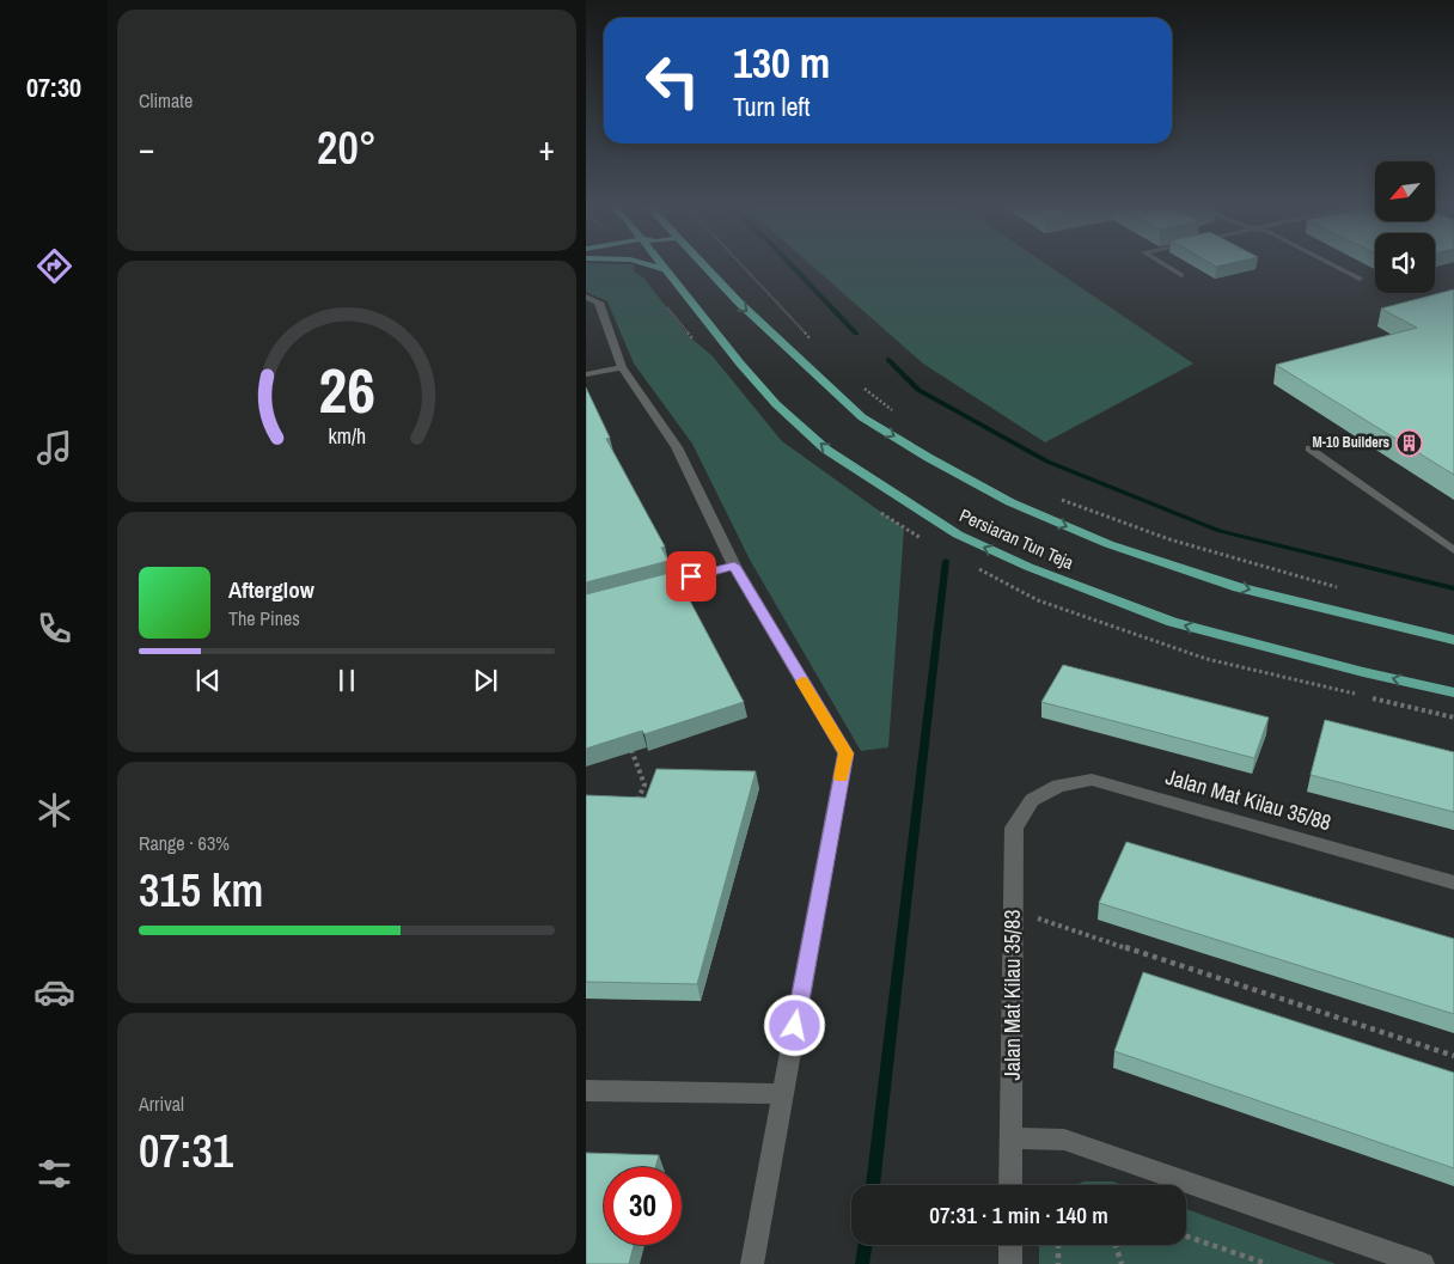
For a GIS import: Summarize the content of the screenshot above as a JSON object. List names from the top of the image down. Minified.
{"streets":{"main road":["Persiaran Tun Teja"],"street":["Jalan Mat Kilau 35/88","Jalan Mat Kilau 35/83"]},"crossings":[["Jalan Mat Kilau 35/88","Jalan Mat Kilau 35/83"]],"places":{"building":["M-10 Builders"]},"north":"bottom left","page":{"tabs":"07:30","tile":["Climate",["Range · 63%","315 km"],["Arrival","07:31"]],"turn":["130 m","Turn left"],"heat":["−","20°","+"],"song":["Afterglow","The Pines"],"limit":"30","trip":"07:31 · 1 min · 140 m","gauge":["26","km/h"]}}
